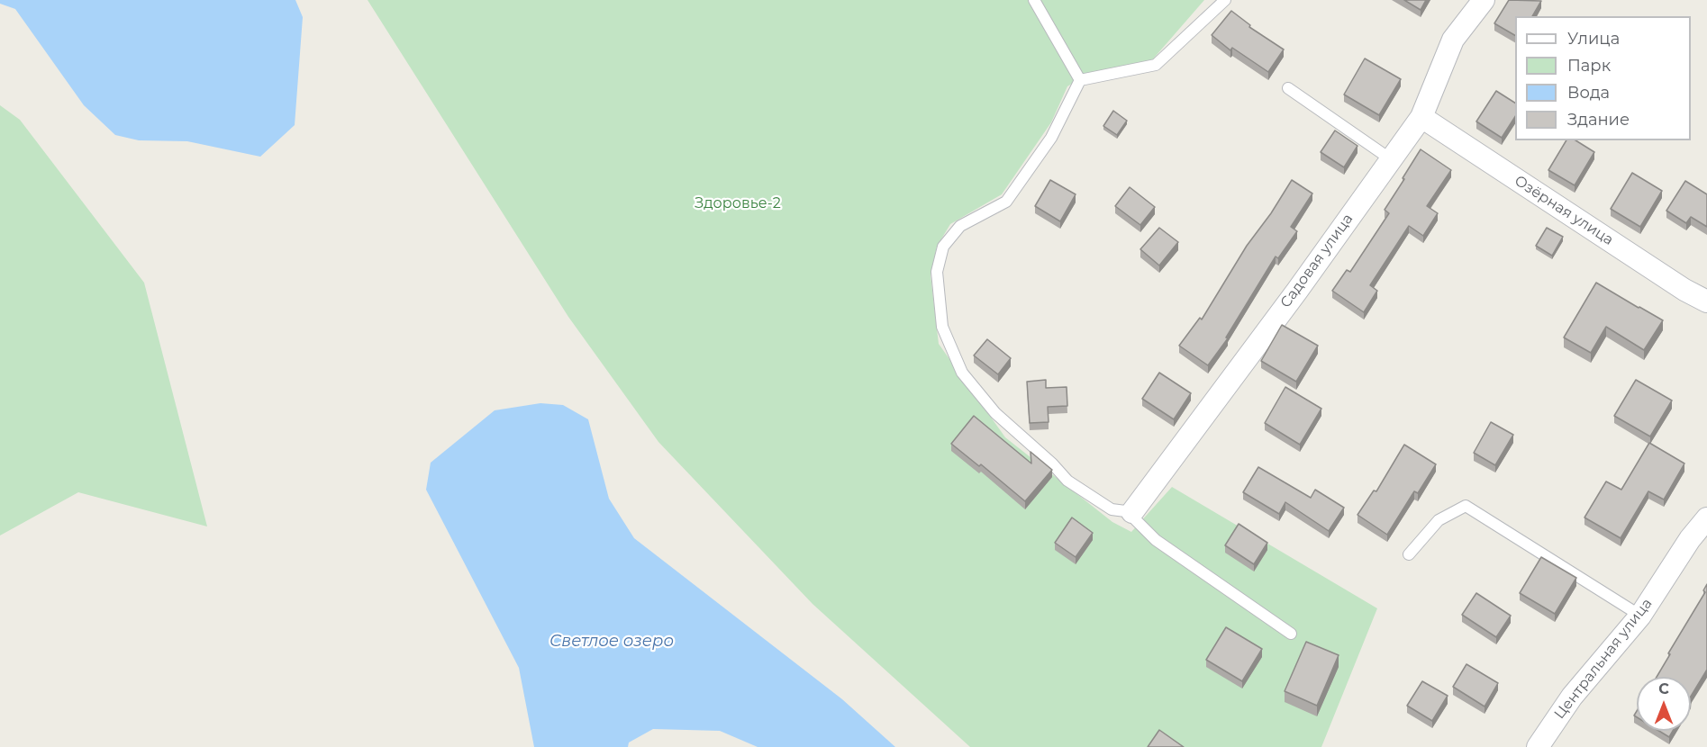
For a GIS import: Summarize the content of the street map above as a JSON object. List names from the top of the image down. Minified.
{"streets":{"street":["Озёрная улица","Садовая улица","Центральная улица"]},"crossings":[["Озёрная улица","Садовая улица"]],"water":["Светлое озеро"],"parks":["Здоровье-2"],"legend":["Улица","Парк","Вода","Здание"],"north":"top"}
